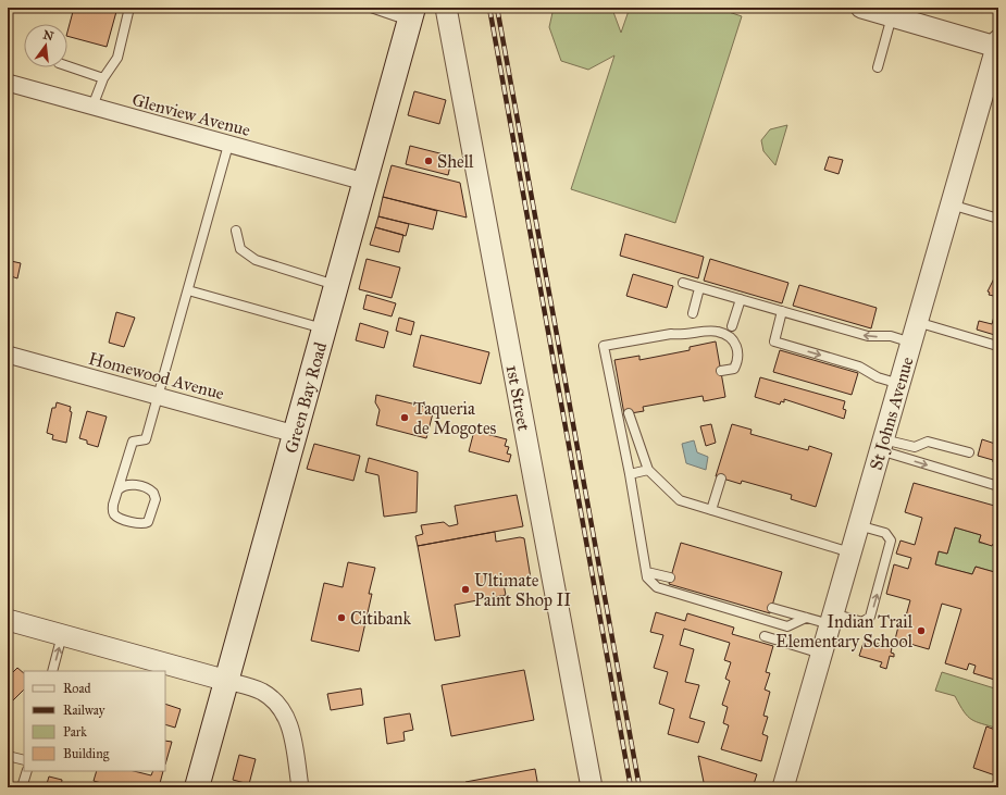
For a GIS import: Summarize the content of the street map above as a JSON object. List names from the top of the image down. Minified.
{"streets":{"main road":["Green Bay Road"],"street":["Glenview Avenue","Homewood Avenue","1st Street","St Johns Avenue"]},"crossings":[["Glenview Avenue","Green Bay Road"],["Homewood Avenue","Green Bay Road"]],"places":["Shell","Taqueria de Mogotes","Ultimate Paint Shop II","Citibank","Indian Trail Elementary School"],"legend":["Road","Railway","Park","Building"],"north":"top"}
